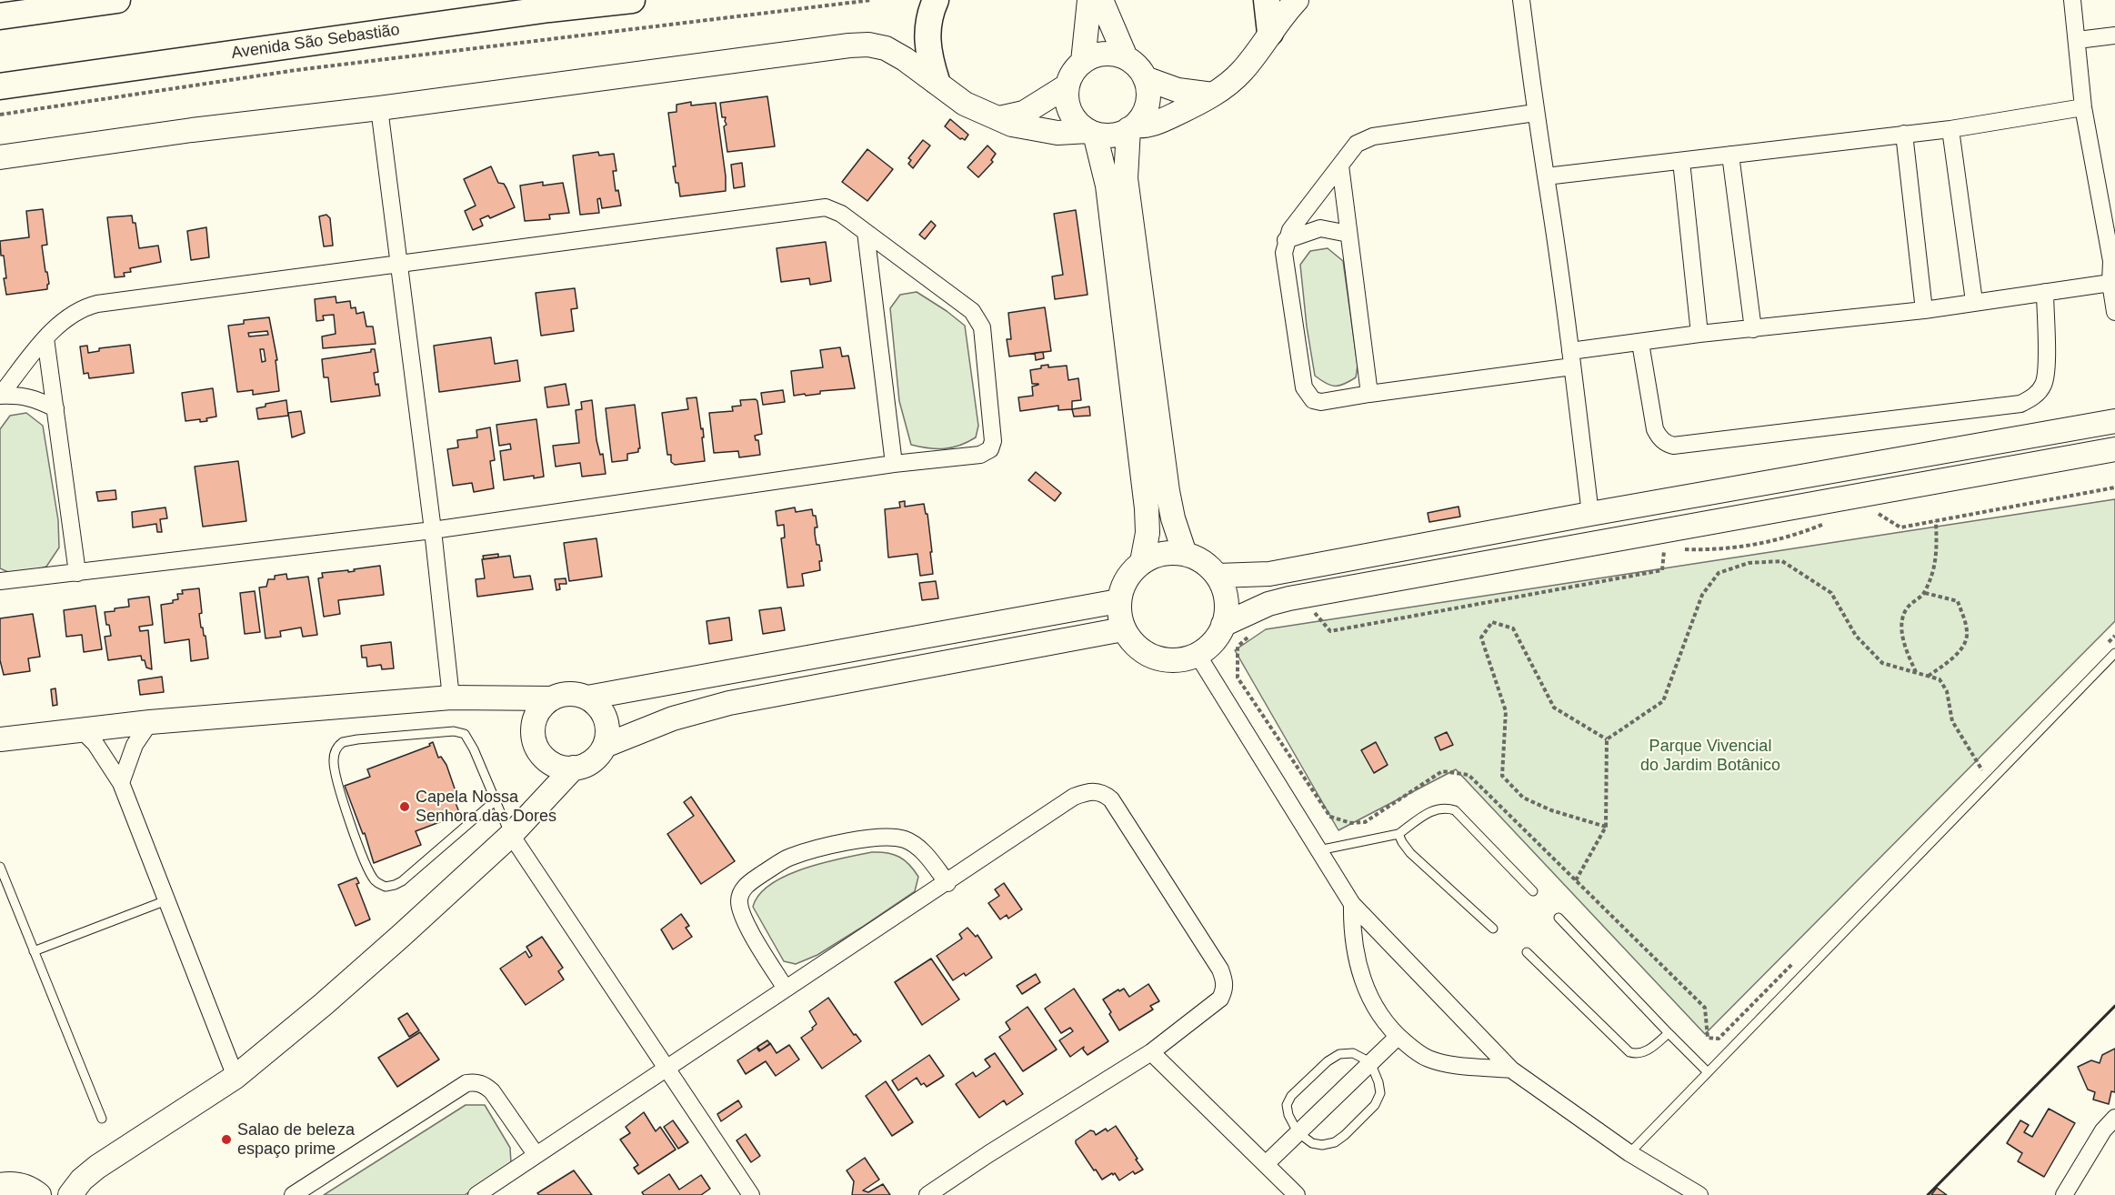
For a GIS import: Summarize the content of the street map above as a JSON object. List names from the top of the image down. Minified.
{"streets":{"main road":["Avenida São Sebastião"]},"parks":["Parque Vivencial do Jardim Botânico"],"places":["Capela Nossa Senhora das Dores","Salao de beleza espaço prime"]}
